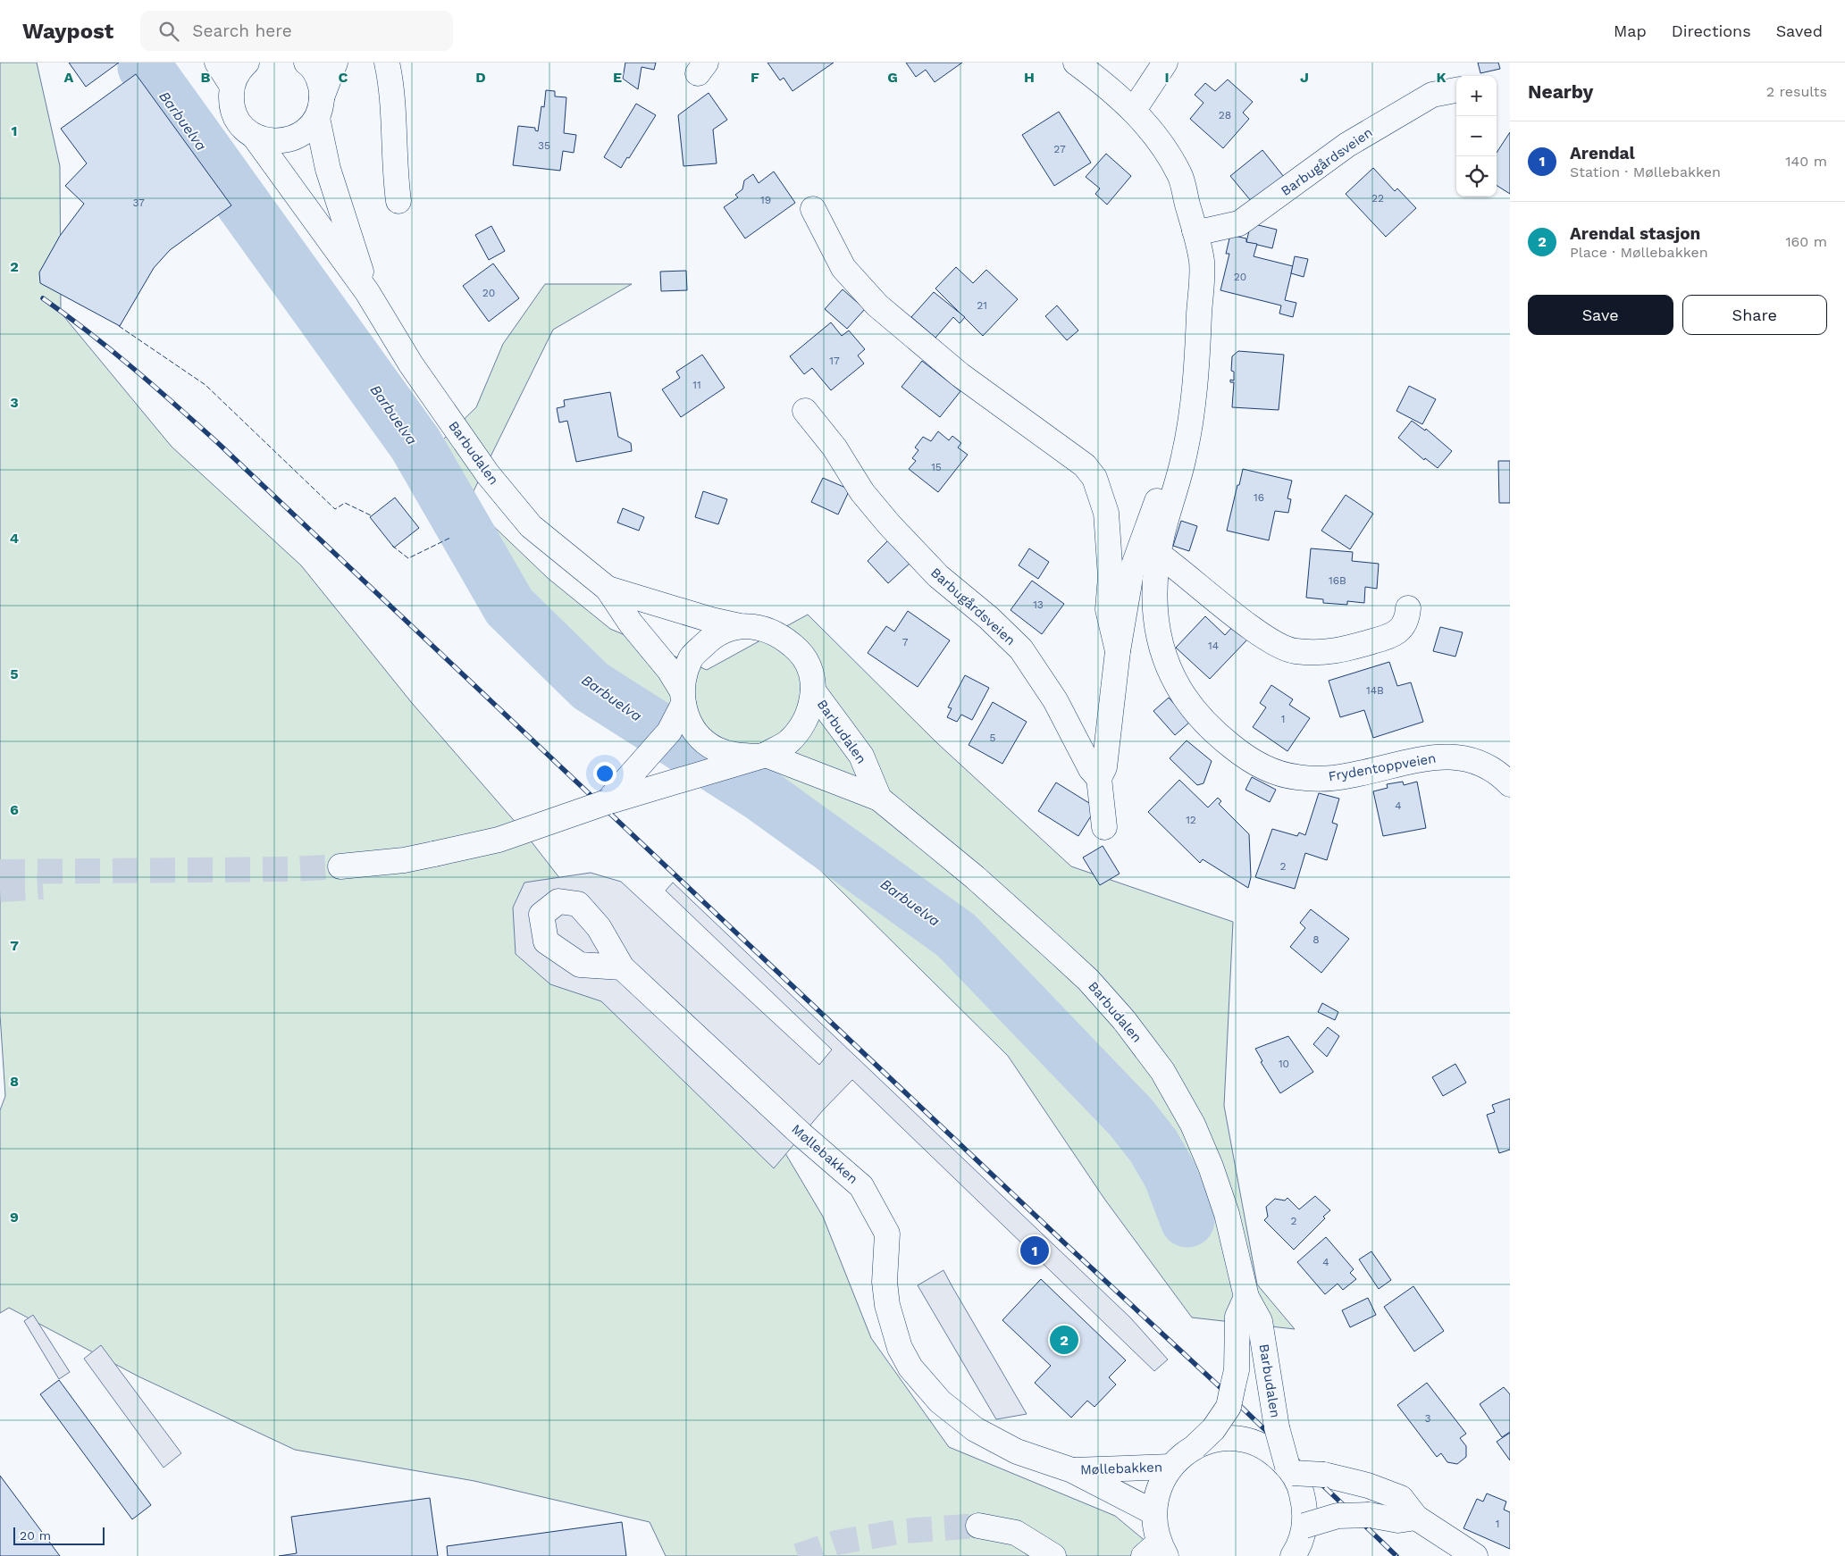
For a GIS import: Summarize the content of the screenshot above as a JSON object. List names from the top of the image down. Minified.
{"streets":{"street":["Barbugårdsveien","Barbudalen","Frydentoppveien","Møllebakken"]},"crossings":[["Barbudalen","Møllebakken"]],"water":["Barbuelva"],"house_numbers":["28","35","27","22","19","37","20","20","21","17","11","15","16","16B","13","7","14","14B","1","5","4","12","2","8","10","2","4","3","1"],"scale_bar":"20 m","page":{"header":"Waypost","search":"Search here","nav":["Map","Directions","Saved"],"heading":["Nearby","2 results"],"map_buttons":["+","−"],"list":[{"mark":"1","name":"Arendal","note":"Station · Møllebakken","value":"140 m"},{"mark":"2","name":"Arendal stasjon","note":"Place · Møllebakken","value":"160 m"}],"buttons":["Save","Share"],"pins":["1","2"],"scale":"20 m"},"grid":{"columns":["A","B","C","D","E","F","G","H","I","J","K"],"rows":["1","2","3","4","5","6","7","8","9"]}}
